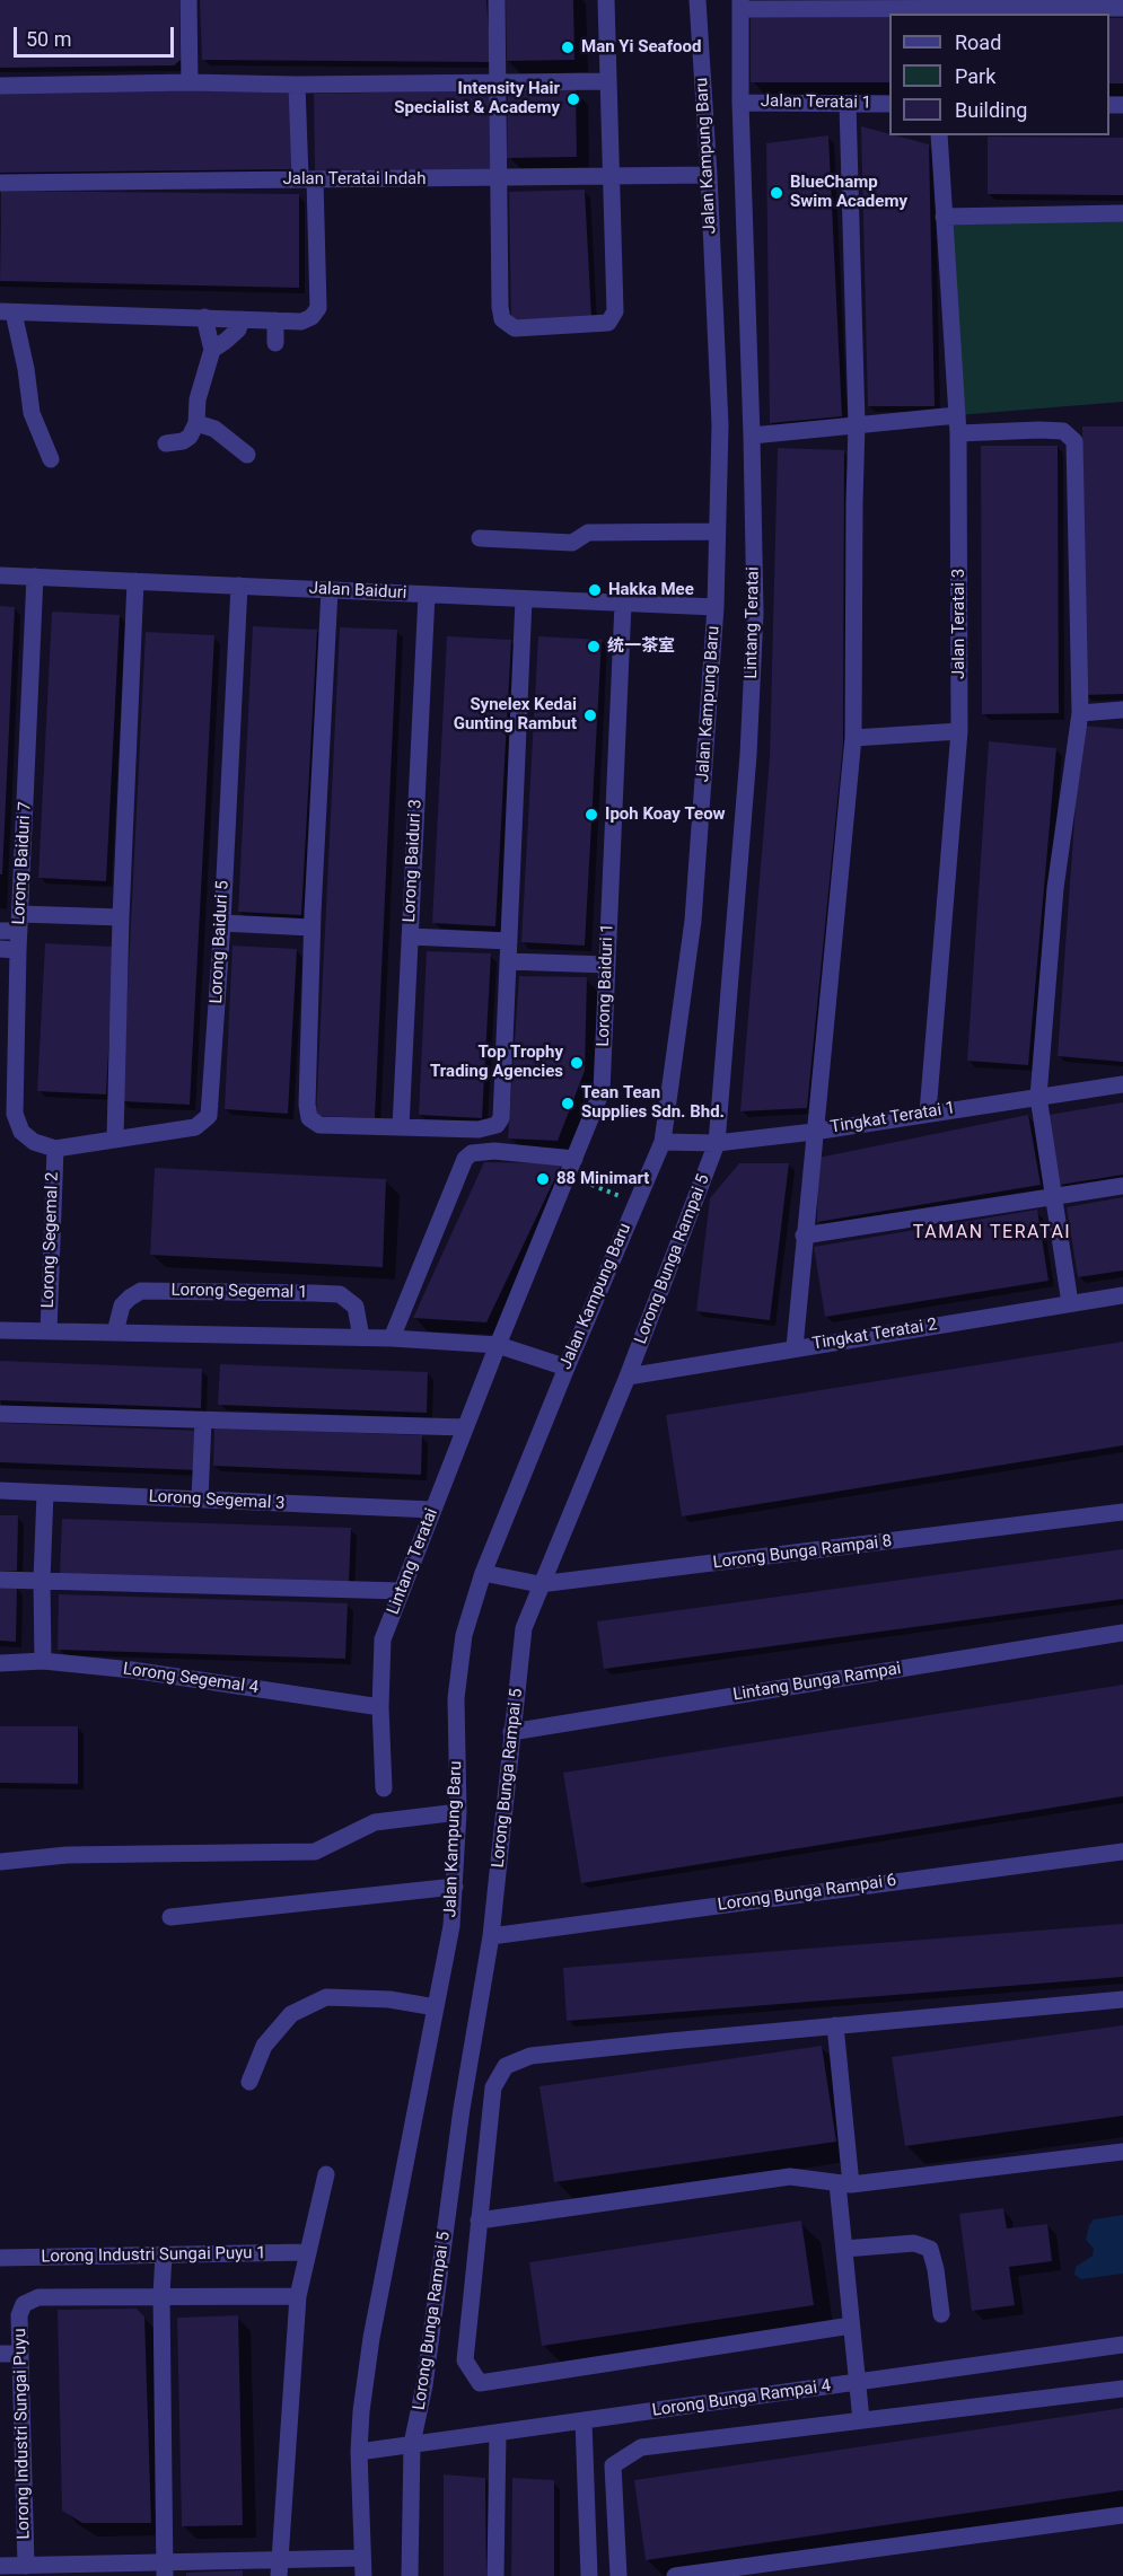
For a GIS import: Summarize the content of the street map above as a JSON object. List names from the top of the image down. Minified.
{"streets":{"street":["Jalan Teratai 1","Jalan Kampung Baru","Jalan Teratai Indah","Jalan Baiduri","Lintang Teratai","Jalan Teratai 3","Lorong Baiduri 3","Lorong Baiduri 7","Lorong Baiduri 5","Lorong Baiduri 1","Tingkat Teratai 1","Lorong Segemal 2","Lorong Bunga Rampai 5","Lorong Segemal 1","Tingkat Teratai 2","Lorong Segemal 3","Lorong Bunga Rampai 8","Lorong Segemal 4","Lintang Bunga Rampai","Lorong Bunga Rampai 6","Lorong Industri Sungai Puyu 1","Lorong Bunga Rampai 4","Lorong Industri Sungai Puyu"]},"crossings":[["Jalan Teratai 1","Lintang Teratai"],["Jalan Kampung Baru","Jalan Teratai Indah"],["Jalan Kampung Baru","Jalan Baiduri"],["Jalan Kampung Baru","Tingkat Teratai 1"],["Jalan Kampung Baru","Lorong Bunga Rampai 8"],["Jalan Kampung Baru","Lorong Bunga Rampai 4"],["Jalan Baiduri","Lorong Baiduri 3"],["Jalan Baiduri","Lorong Baiduri 7"],["Jalan Baiduri","Lorong Baiduri 5"],["Jalan Baiduri","Lorong Baiduri 1"],["Lintang Teratai","Lorong Baiduri 1"],["Lintang Teratai","Tingkat Teratai 1"],["Lintang Teratai","Lorong Bunga Rampai 5"],["Lintang Teratai","Lorong Segemal 3"],["Lintang Teratai","Lorong Segemal 4"],["Jalan Teratai 3","Tingkat Teratai 1"],["Lorong Baiduri 7","Lorong Baiduri 5"],["Lorong Baiduri 5","Lorong Segemal 2"],["Tingkat Teratai 1","Lorong Bunga Rampai 5"],["Lorong Bunga Rampai 5","Tingkat Teratai 2"],["Lorong Bunga Rampai 5","Lorong Bunga Rampai 8"],["Lorong Bunga Rampai 5","Lintang Bunga Rampai"],["Lorong Bunga Rampai 5","Lorong Bunga Rampai 6"],["Lorong Bunga Rampai 5","Lorong Bunga Rampai 4"]],"districts":["TAMAN TERATAI"],"places":["Man Yi Seafood","Intensity Hair Specialist & Academy","BlueChamp Swim Academy","Hakka Mee","统一茶室","Synelex Kedai Gunting Rambut","Ipoh Koay Teow","Top Trophy Trading Agencies","Tean Tean Supplies Sdn. Bhd.","88 Minimart"],"legend":["Road","Park","Building"],"scale_bar":"50 m"}
